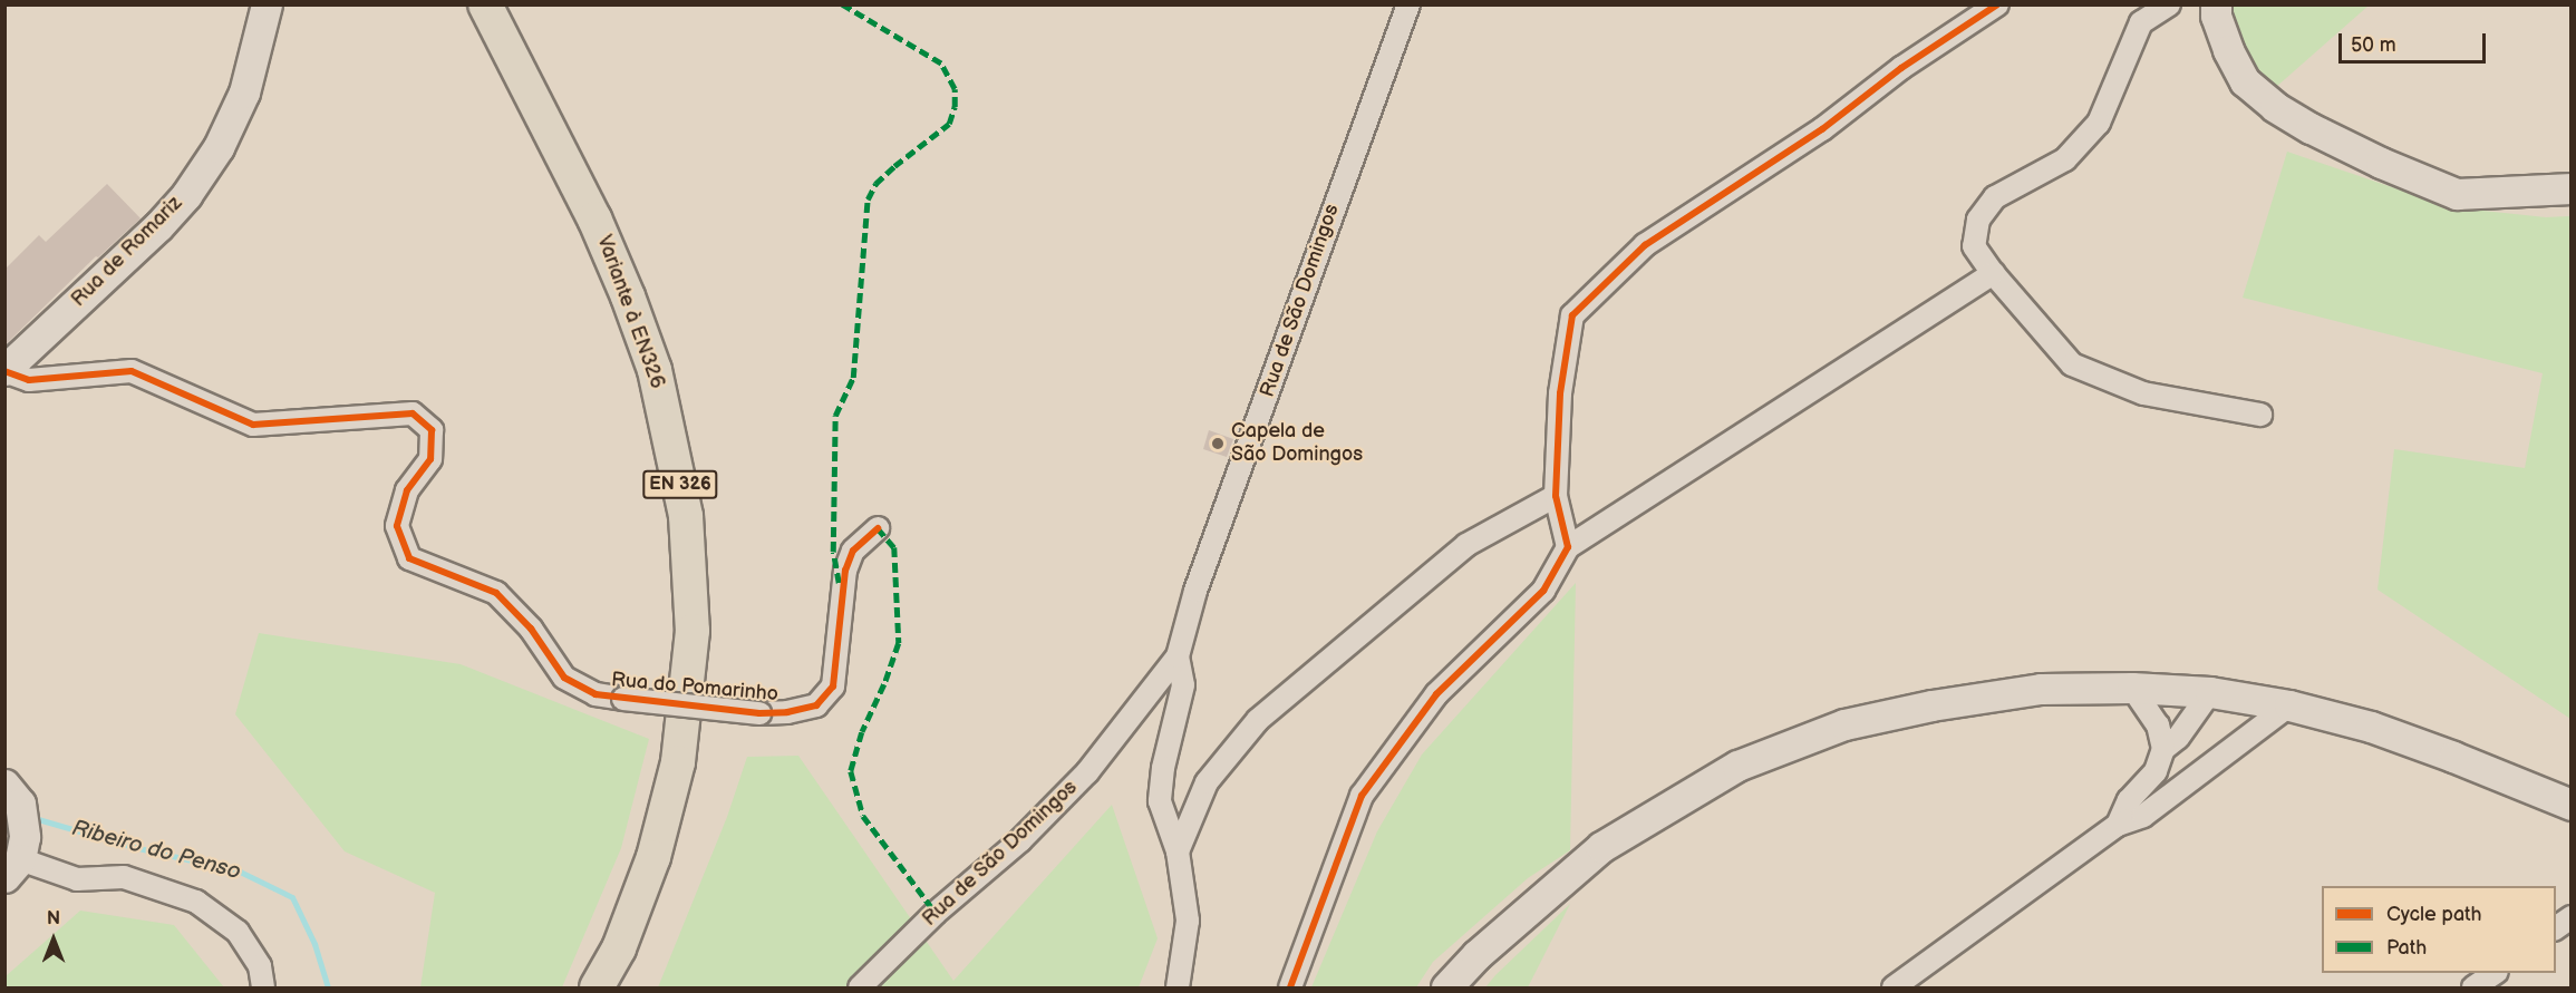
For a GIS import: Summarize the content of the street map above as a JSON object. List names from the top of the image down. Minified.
{"streets":{"main road":["Rua de Romariz","Variante à EN326","EN 326"],"street":["Rua de São Domingos","Rua do Pomarinho"]},"crossings":[["Rua de Romariz","Rua do Pomarinho"]],"water":["Ribeiro do Penso"],"places":["Capela de São Domingos"],"legend":["Cycle path","Path"],"scale_bar":"50 m","north":"top"}
